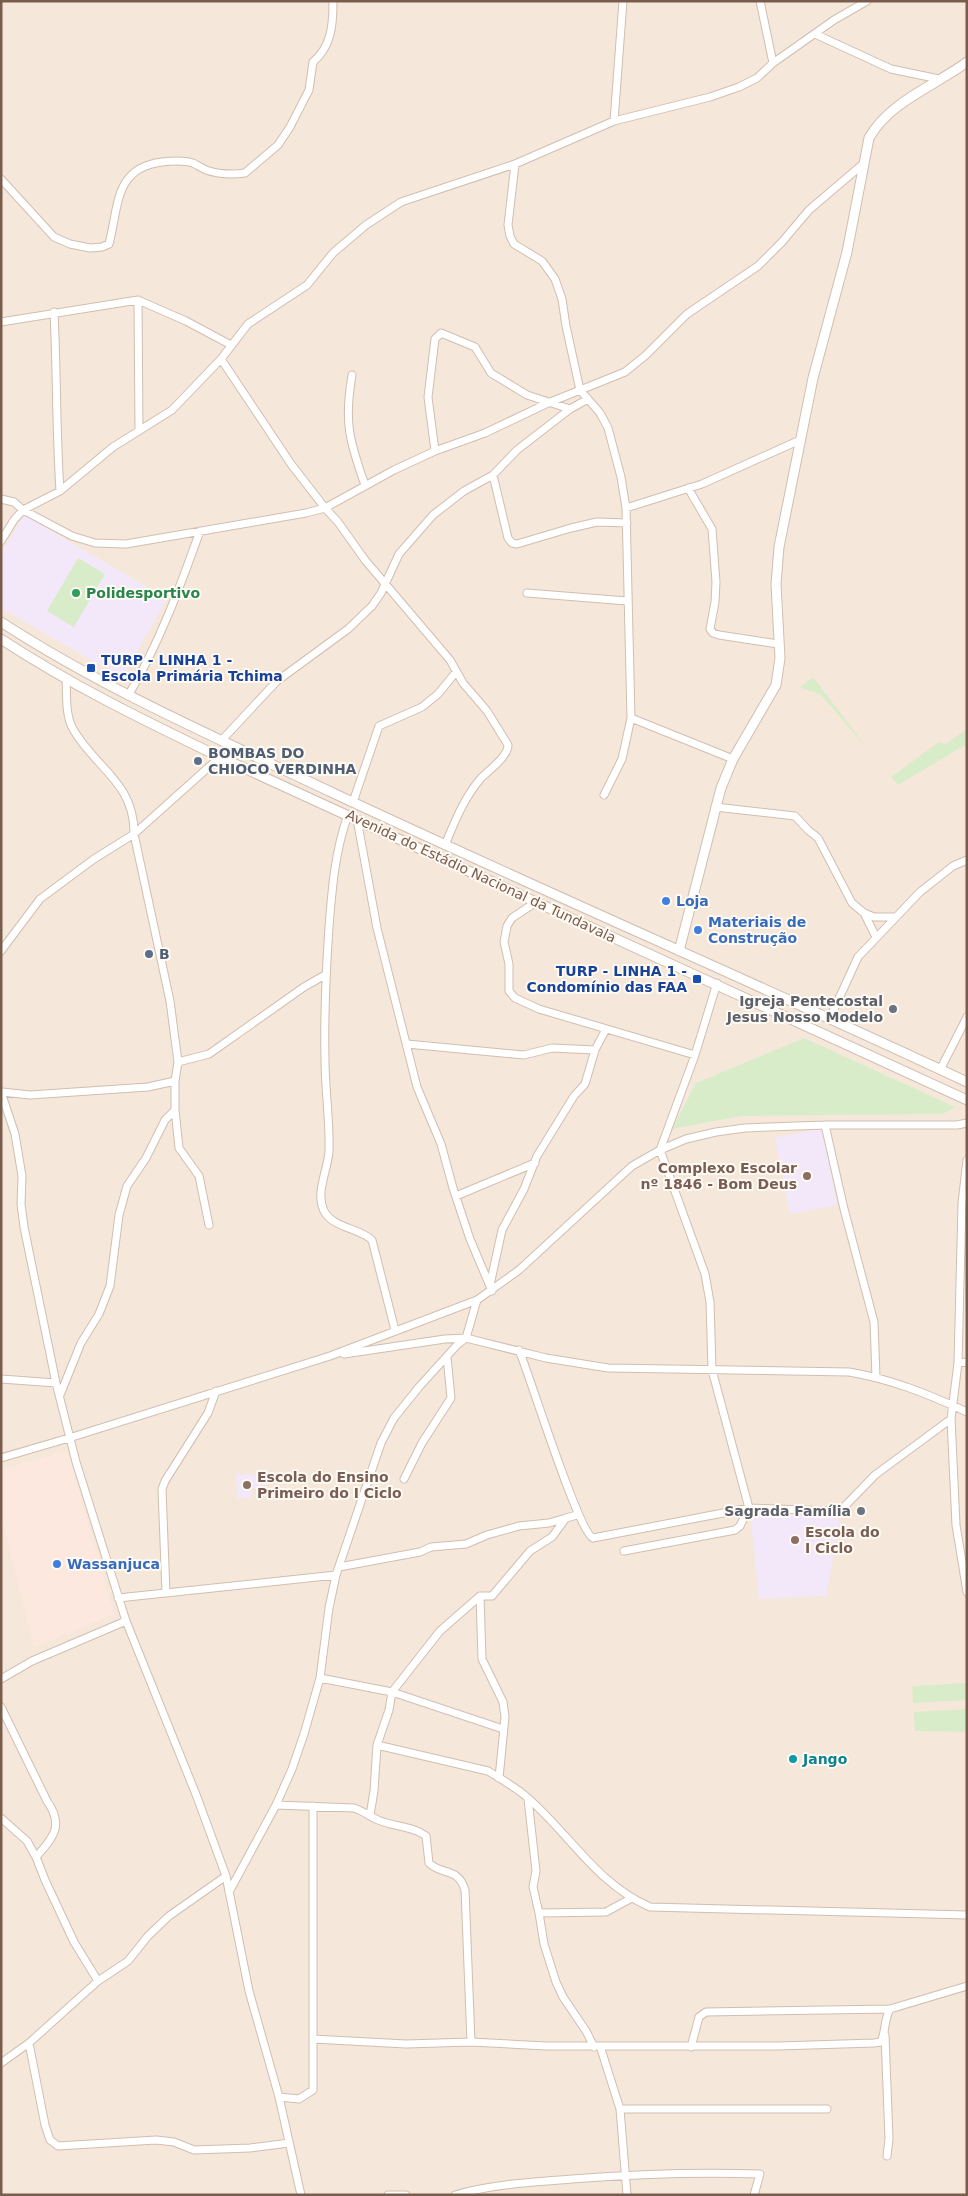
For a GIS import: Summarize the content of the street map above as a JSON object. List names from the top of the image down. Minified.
{"streets":{"street":["Avenida do Estádio Nacional da Tundavala"]},"places":{"other":["Polidesportivo","BOMBAS DO CHIOCO VERDINHA","Loja","Materiais de Construção","B","Igreja Pentecostal Jesus Nosso Modelo","Complexo Escolar nº 1846 - Bom Deus","Escola do Ensino Primeiro do I Ciclo","Sagrada Família","Escola do I Ciclo","Wassanjuca","Jango"],"transit":["TURP - LINHA 1 - Escola Primária Tchima","TURP - LINHA 1 - Condomínio das FAA"]}}
